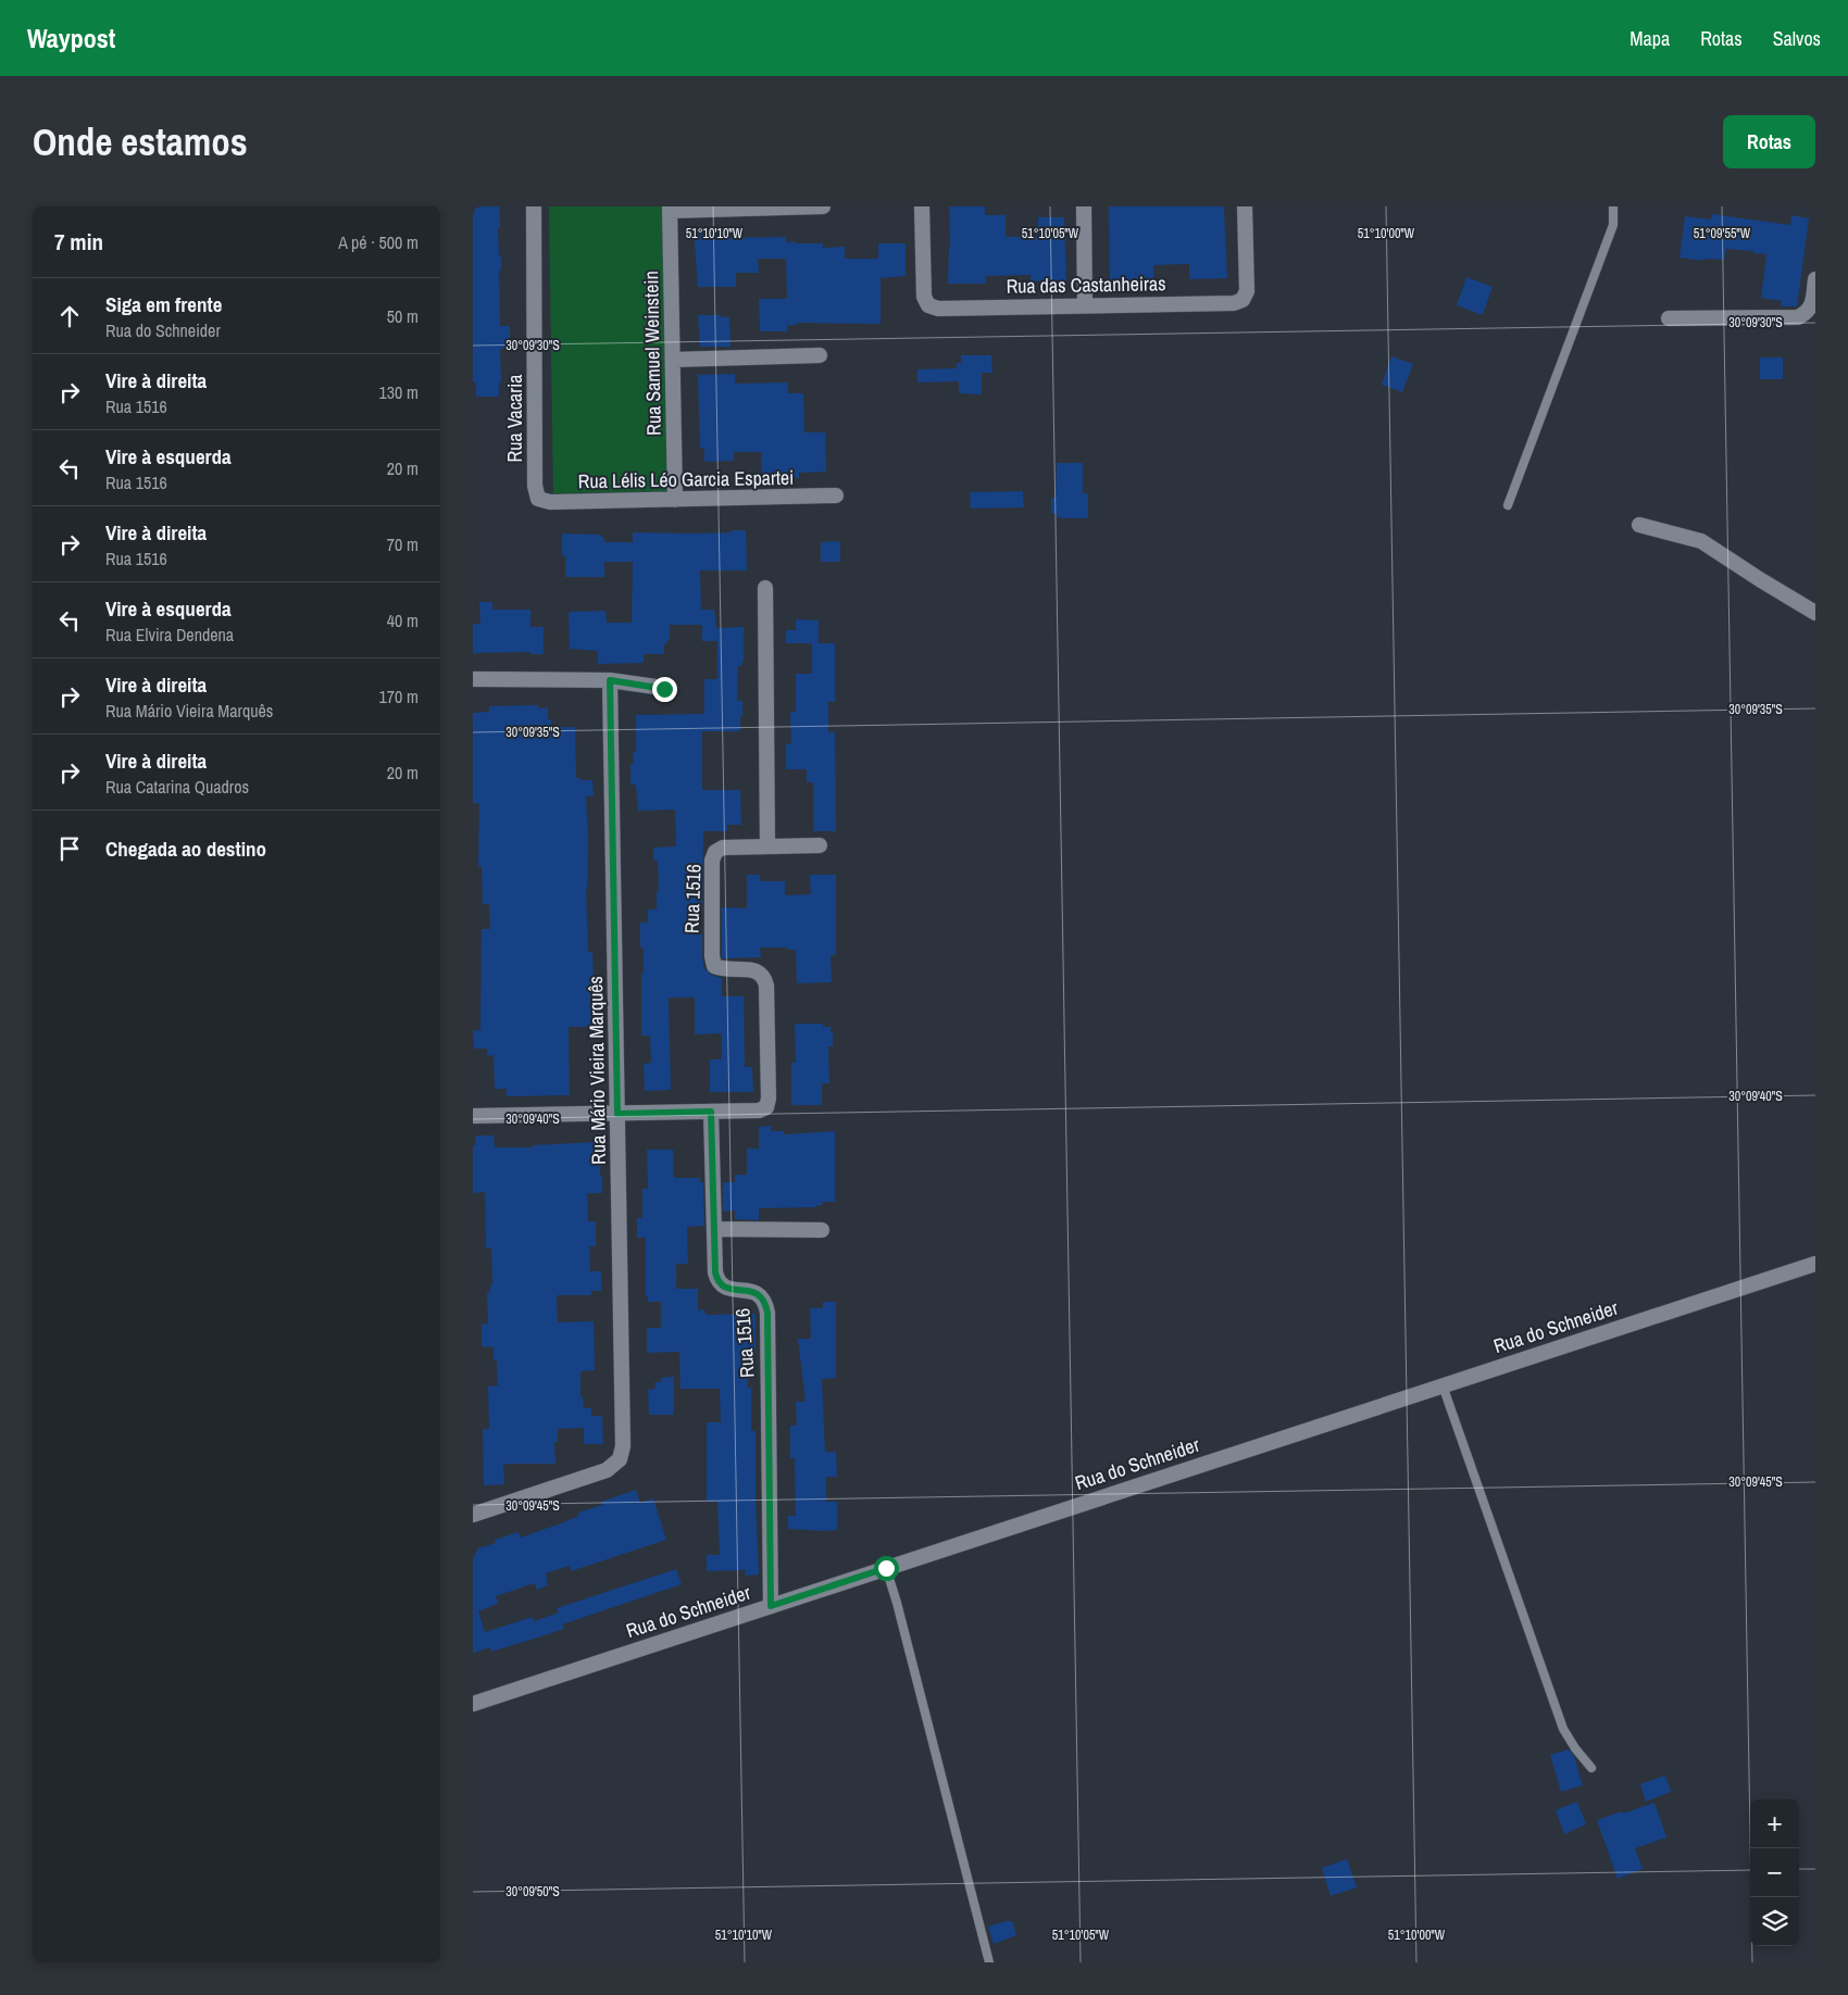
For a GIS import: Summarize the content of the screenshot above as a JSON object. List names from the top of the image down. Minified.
{"streets":{"street":["Rua das Castanheiras","Rua Samuel Weinstein","Rua Vacaria","Rua Lélis Léo Garcia Espartei","Rua 1516","Rua Mário Vieira Marquês","Rua do Schneider"]},"crossings":[["Rua Samuel Weinstein","Rua Lélis Léo Garcia Espartei"],["Rua Vacaria","Rua Lélis Léo Garcia Espartei"],["Rua 1516","Rua do Schneider"]],"page":{"header":"Waypost","nav":["Mapa","Rotas","Salvos"],"buttons":"Rotas","title":"Onde estamos","heading":["7 min","A pé · 500 m"],"list":[["Siga em frente","Rua do Schneider","50 m"],["Vire à direita","Rua 1516","130 m"],["Vire à esquerda","Rua 1516","20 m"],["Vire à direita","Rua 1516","70 m"],["Vire à esquerda","Rua Elvira Dendena","40 m"],["Vire à direita","Rua Mário Vieira Marquês","170 m"],["Vire à direita","Rua Catarina Quadros","20 m"],"Chegada ao destino"],"map_buttons":["+","−"]},"coordinates":["51°10'10\"W","51°10'05\"W","51°10'00\"W","51°09'55\"W","30°09'30\"S","30°09'35\"S","30°09'40\"S","30°09'45\"S","30°09'50\"S"]}
